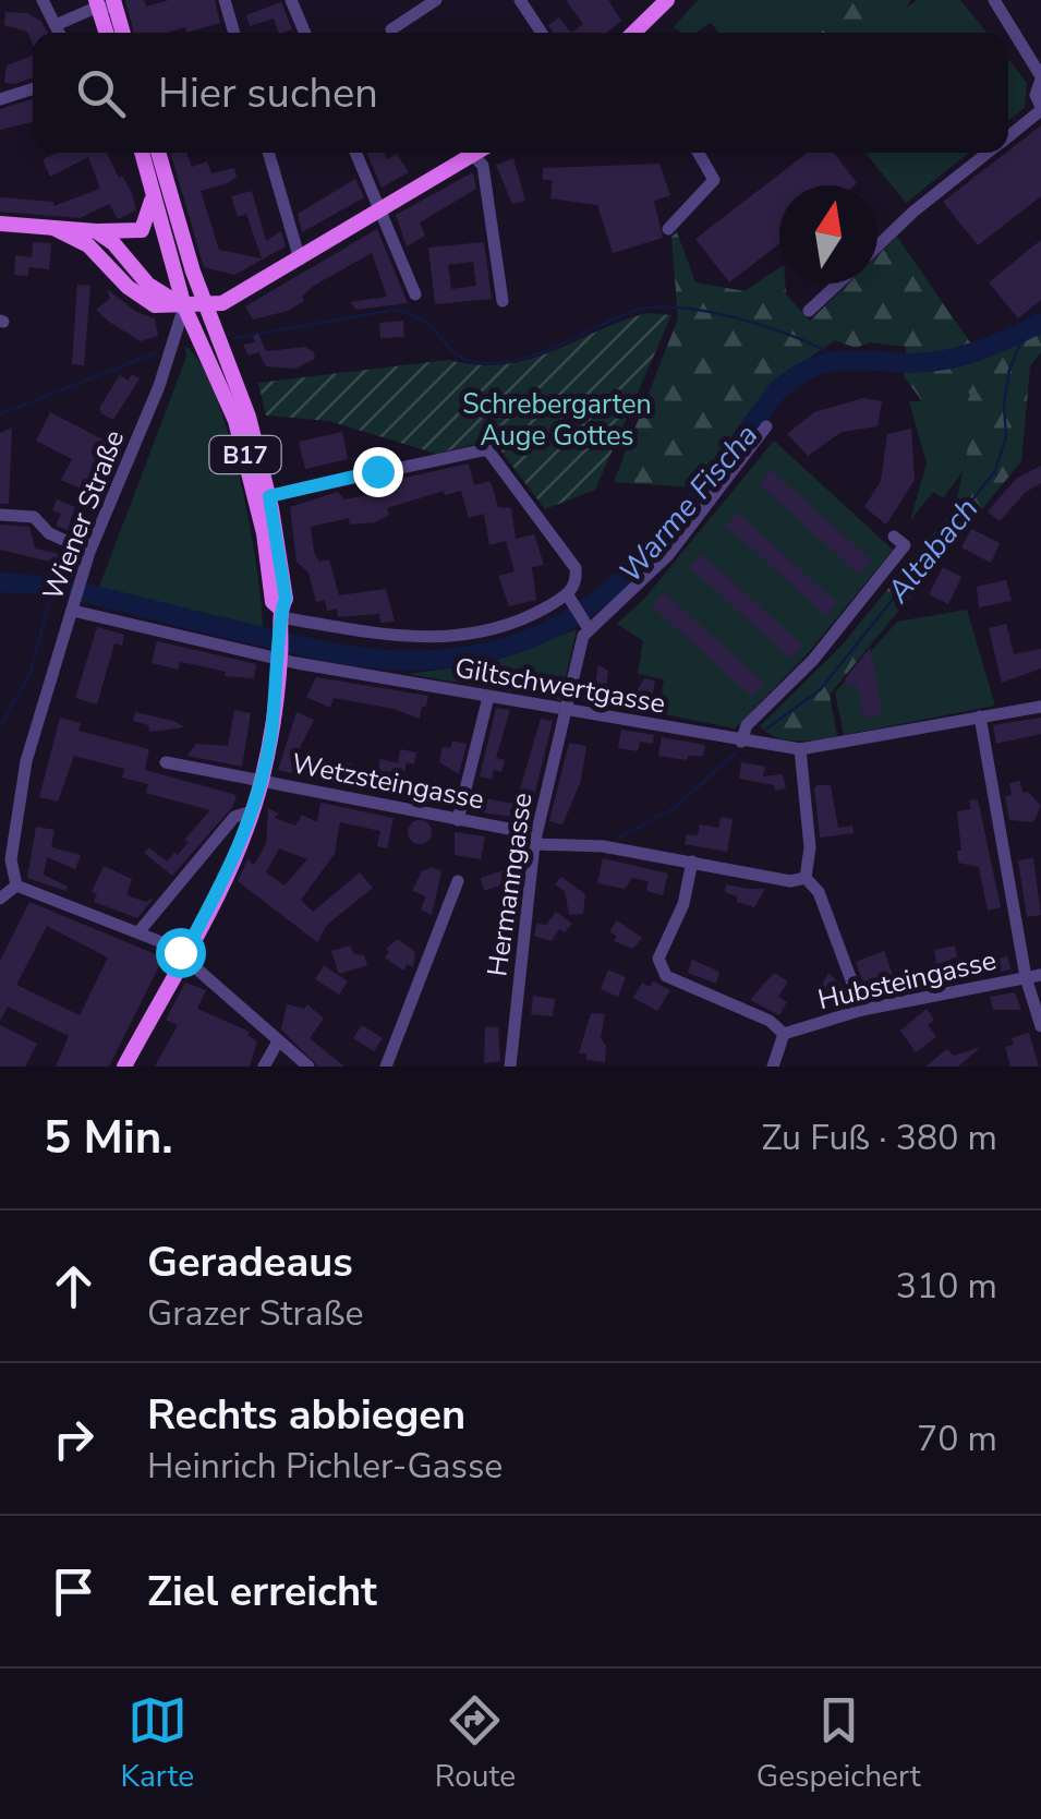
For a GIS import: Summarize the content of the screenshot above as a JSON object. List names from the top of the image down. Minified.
{"streets":{"main road":["B17"],"street":["Wiener Straße","Giltschwertgasse","Wetzsteingasse","Hermanngasse","Hubsteingasse"]},"crossings":[["B17","Wiener Straße"],["B17","Giltschwertgasse"],["B17","Wetzsteingasse"],["Wiener Straße","Giltschwertgasse"],["Giltschwertgasse","Hermanngasse"],["Wetzsteingasse","Hermanngasse"]],"water":["Warme Fischa","Altabach"],"parks":["Schrebergarten Auge Gottes"],"north":"top","page":{"search":"Hier suchen","heading":["5 Min.","Zu Fuß · 380 m"],"list":[["Geradeaus","Grazer Straße","310 m"],["Rechts abbiegen","Heinrich Pichler-Gasse","70 m"],"Ziel erreicht"],"nav":["Karte","Route","Gespeichert"]}}
